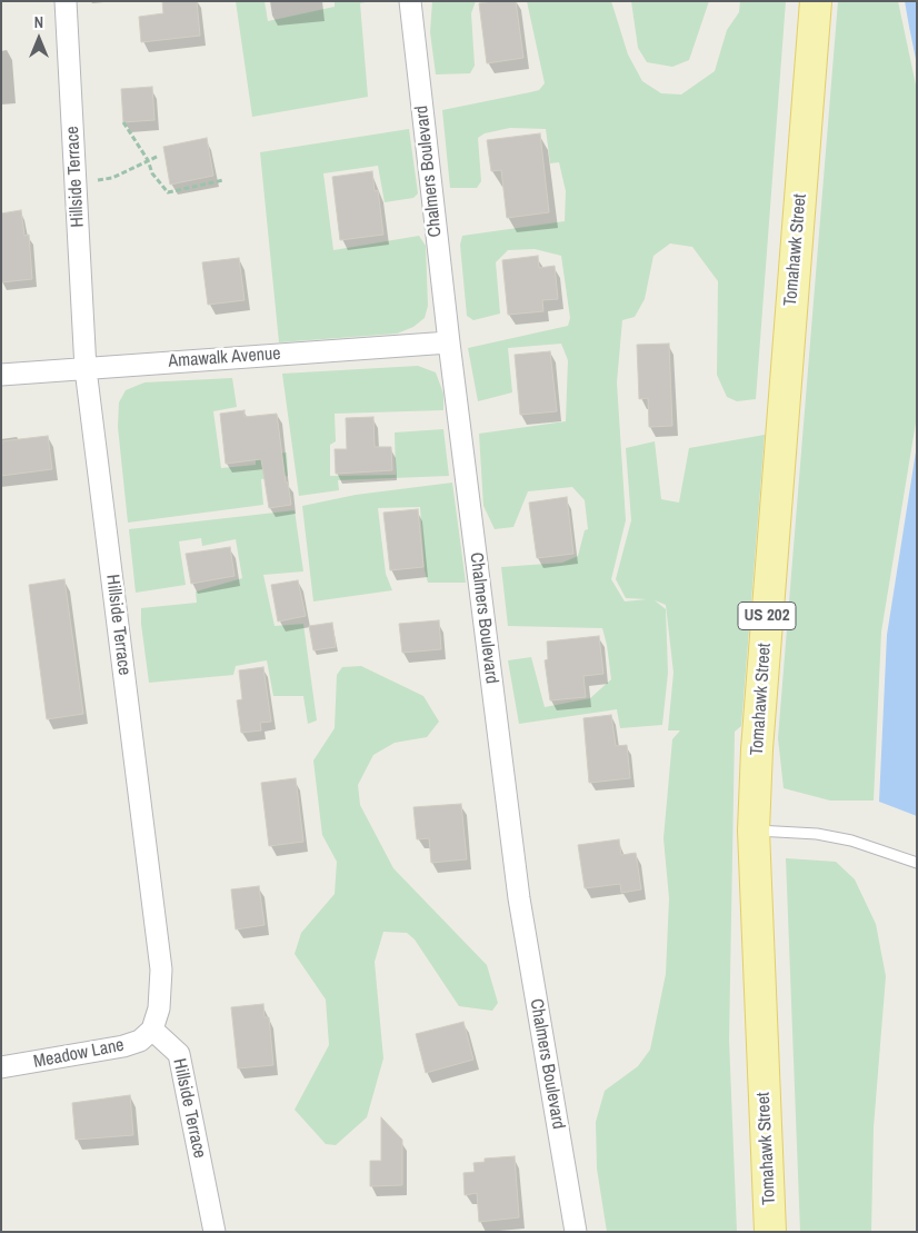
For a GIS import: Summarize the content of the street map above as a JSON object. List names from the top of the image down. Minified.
{"streets":{"main road":["Tomahawk Street","US 202"],"street":["Chalmers Boulevard","Hillside Terrace","Amawalk Avenue","Meadow Lane"]},"crossings":[["Chalmers Boulevard","Amawalk Avenue"],["Hillside Terrace","Amawalk Avenue"],["Hillside Terrace","Meadow Lane"]],"north":"top"}
